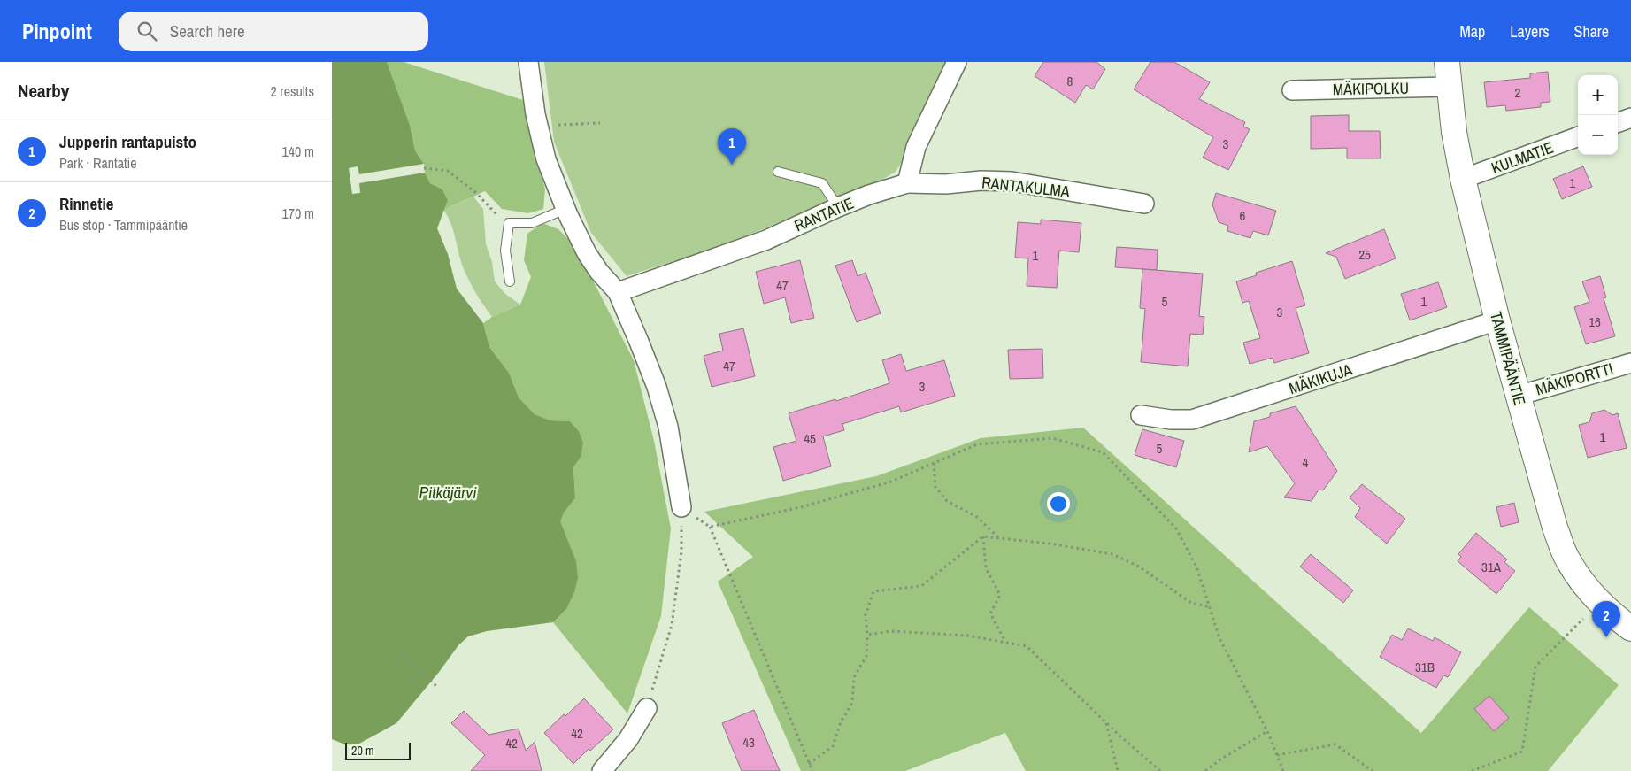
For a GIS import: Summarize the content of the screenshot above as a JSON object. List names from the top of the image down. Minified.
{"streets":{"street":["MÄKIPOLKU","KULMATIE","RANTAKULMA","RANTATIE","TAMMIPÄÄNTIE","MÄKIKUJA","MÄKIPORTTI"]},"crossings":[["MÄKIPOLKU","TAMMIPÄÄNTIE"],["KULMATIE","TAMMIPÄÄNTIE"],["RANTAKULMA","RANTATIE"],["TAMMIPÄÄNTIE","MÄKIKUJA"],["TAMMIPÄÄNTIE","MÄKIPORTTI"]],"water":["Pitkäjärvi"],"house_numbers":["8","2","3","1","6","25","1","47","5","1","3","16","47","3","1","45","5","4","31A","31B","42","43","42"],"scale_bar":"20 m","page":{"header":"Pinpoint","search":"Search here","nav":["Map","Layers","Share"],"heading":["Nearby","2 results"],"map_buttons":["+","−"],"list":[{"mark":"1","name":"Jupperin rantapuisto","note":"Park · Rantatie","value":"140 m"},{"mark":"2","name":"Rinnetie","note":"Bus stop · Tammipääntie","value":"170 m"}],"pins":["1","2"],"scale":"20 m"}}
